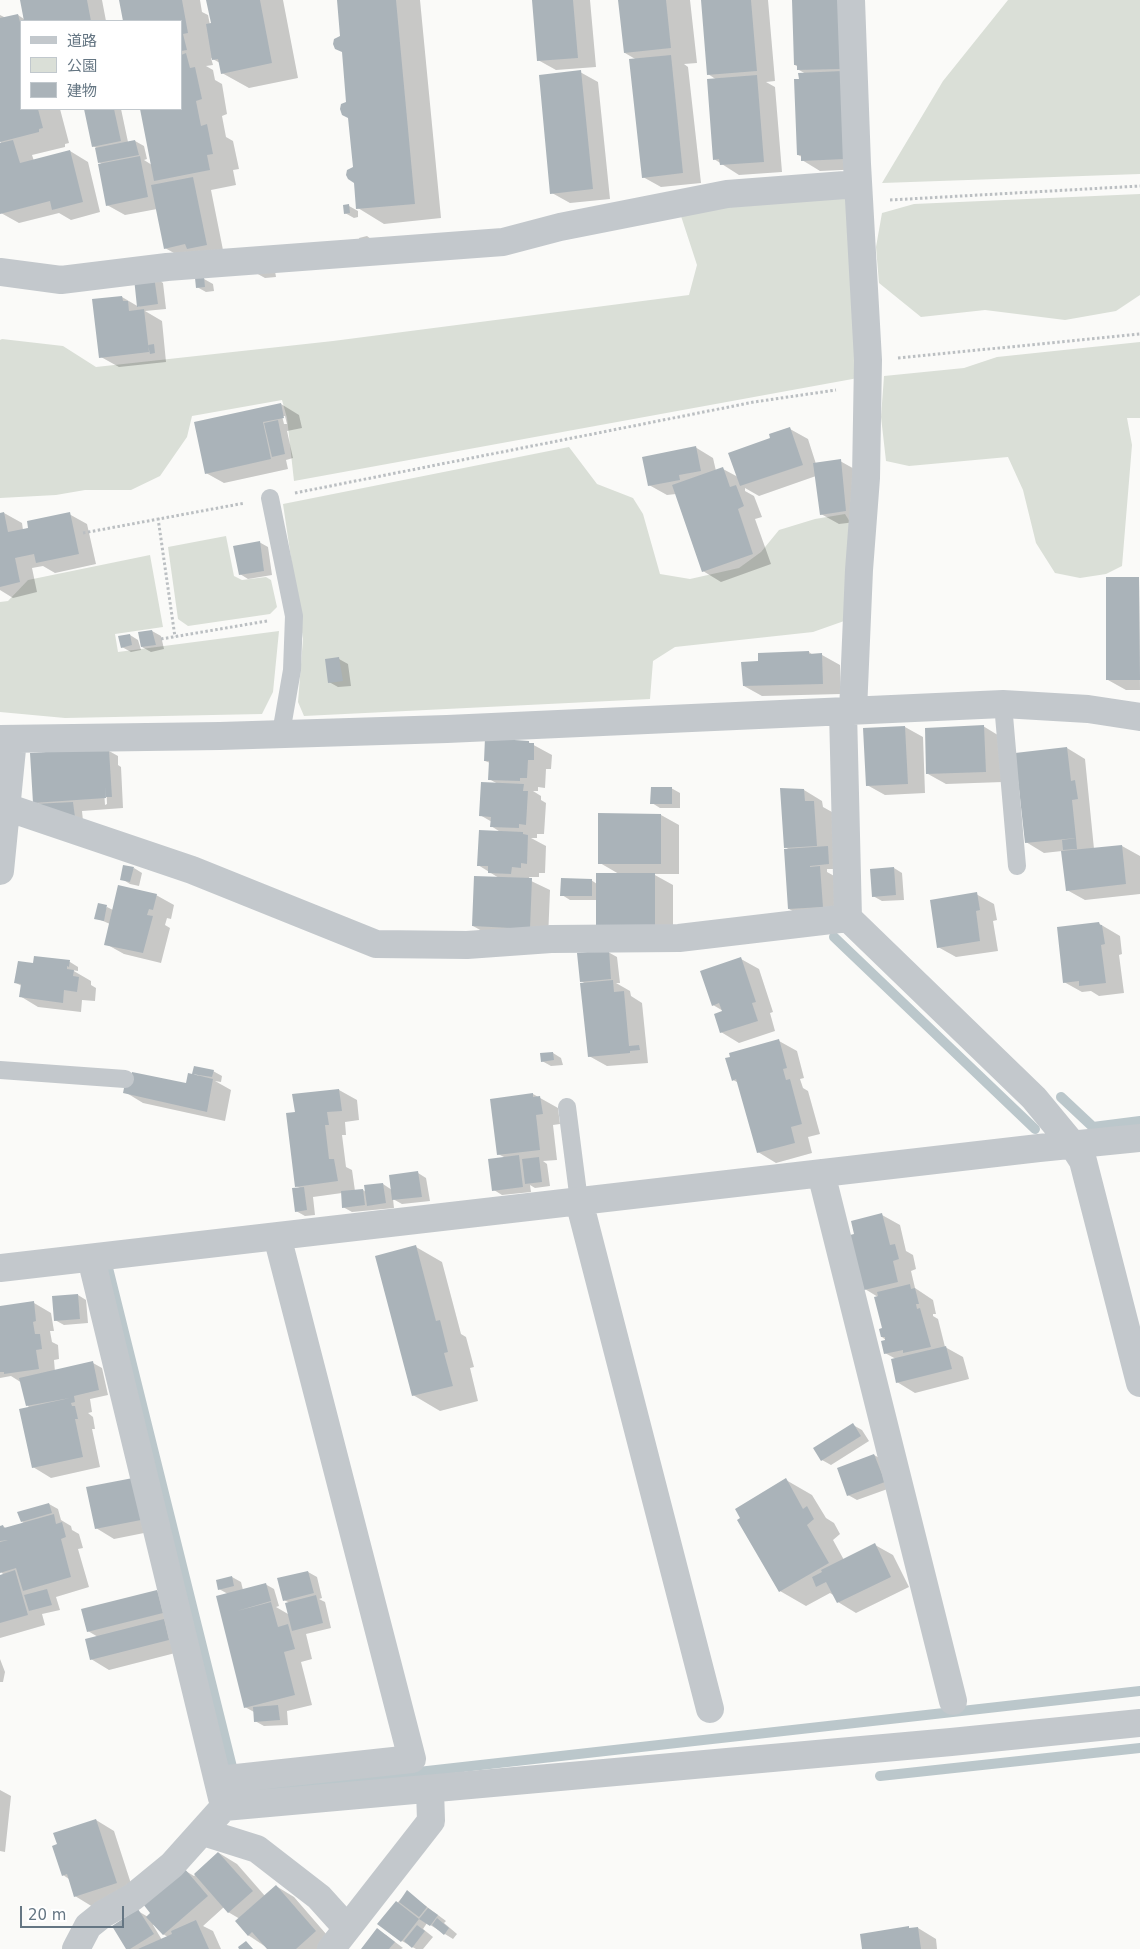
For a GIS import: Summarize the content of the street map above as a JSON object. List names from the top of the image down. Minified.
{"legend":["道路","公園","建物"],"scale_bar":"20 m"}
